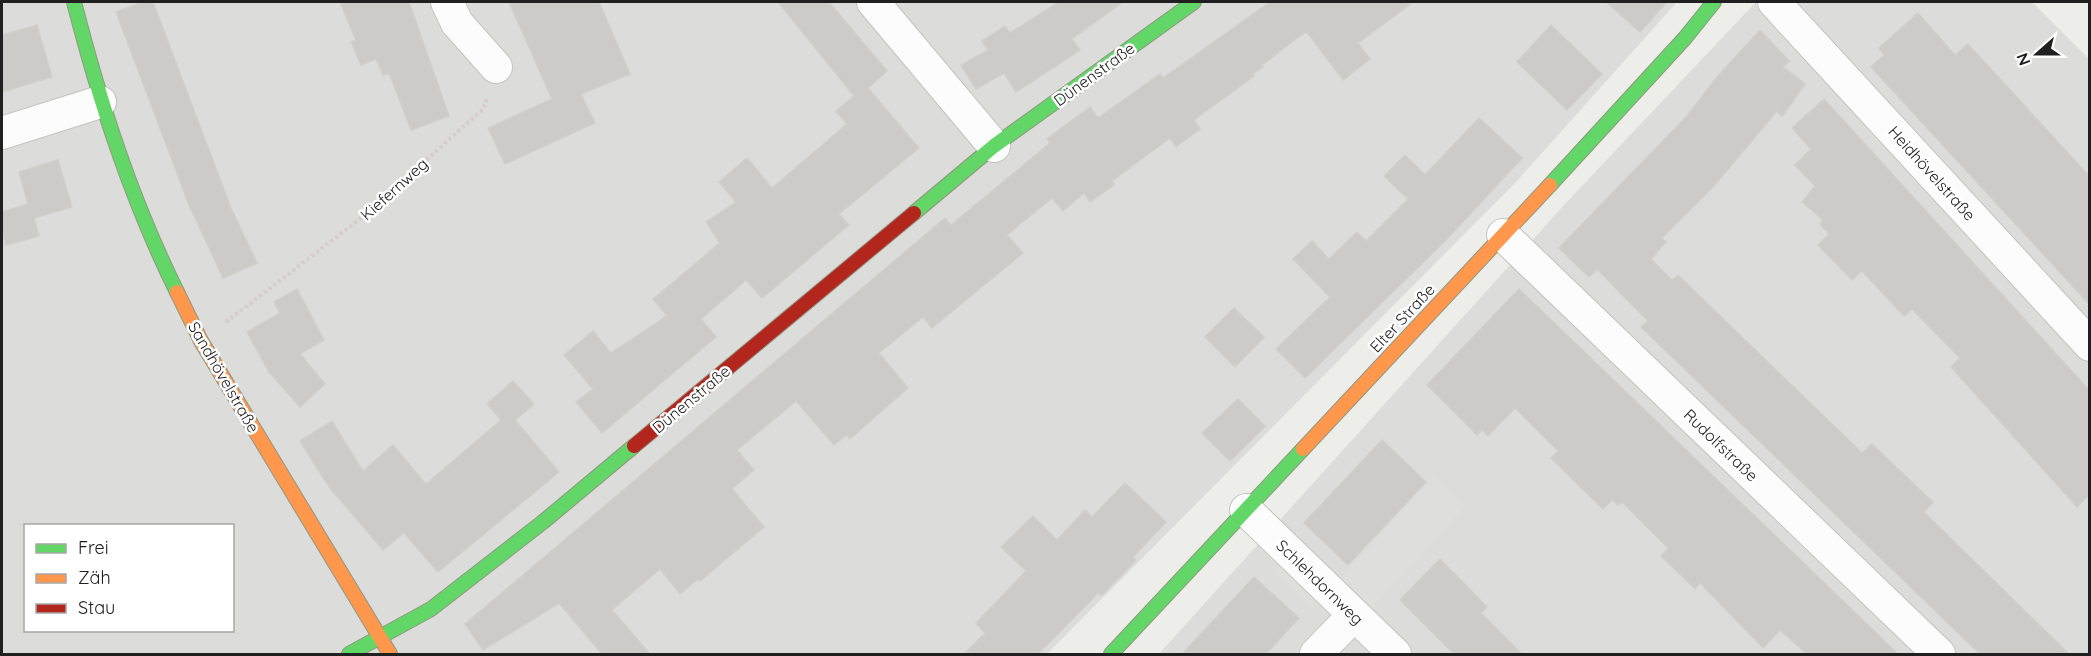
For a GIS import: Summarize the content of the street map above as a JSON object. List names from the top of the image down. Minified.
{"streets":{"street":["Dünenstraße","Heidhövelstraße","Elter Straße","Sandhövelstraße","Rudolfstraße","Schlehdornweg"],"path":["Kiefernweg"]},"crossings":[["Dünenstraße","Sandhövelstraße"],["Kiefernweg","Sandhövelstraße"],["Elter Straße","Rudolfstraße"],["Elter Straße","Schlehdornweg"]],"legend":["Frei","Zäh","Stau"],"north":"left"}
